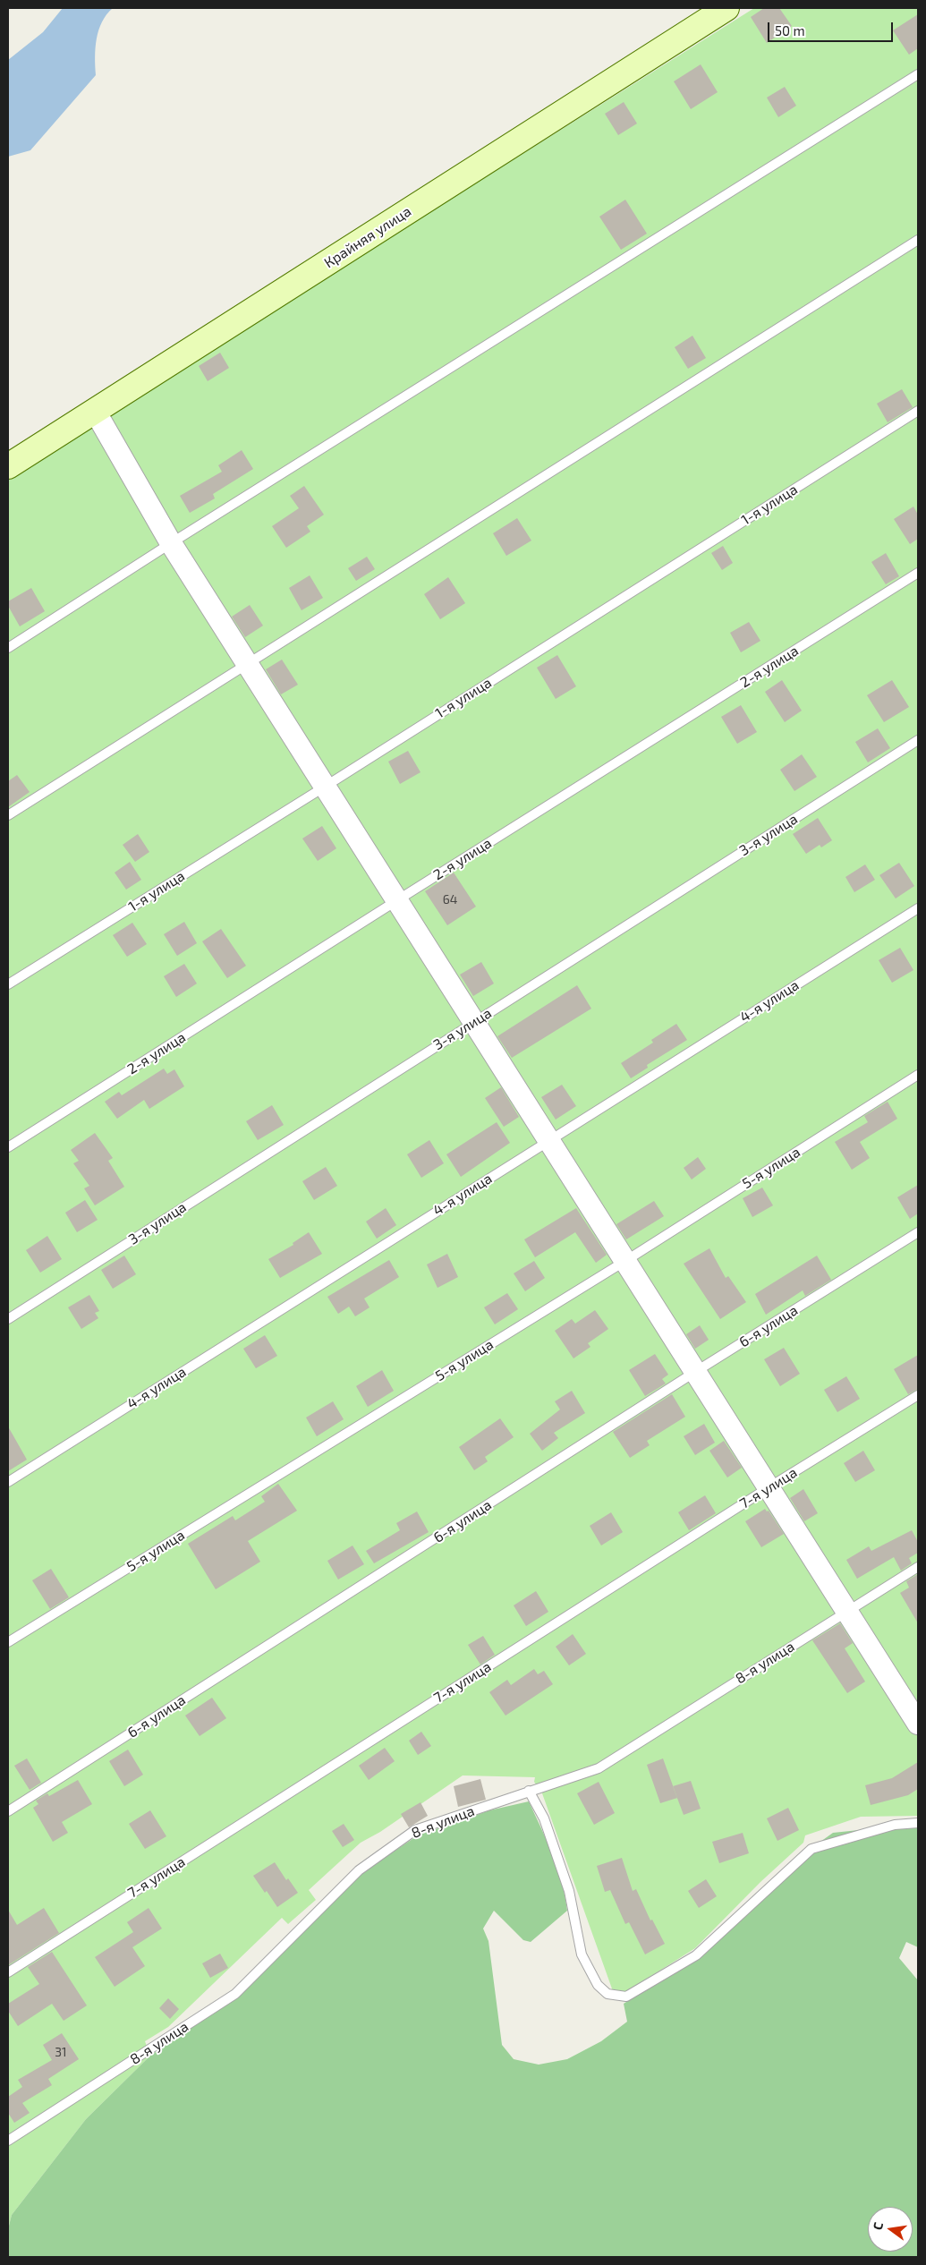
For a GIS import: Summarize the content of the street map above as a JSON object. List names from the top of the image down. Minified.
{"streets":{"main road":["Крайняя улица"],"lane":["1-я улица","2-я улица","3-я улица","4-я улица","5-я улица","6-я улица","7-я улица","8-я улица"]},"house_numbers":["64","31"],"scale_bar":"50 m","north":"left"}
